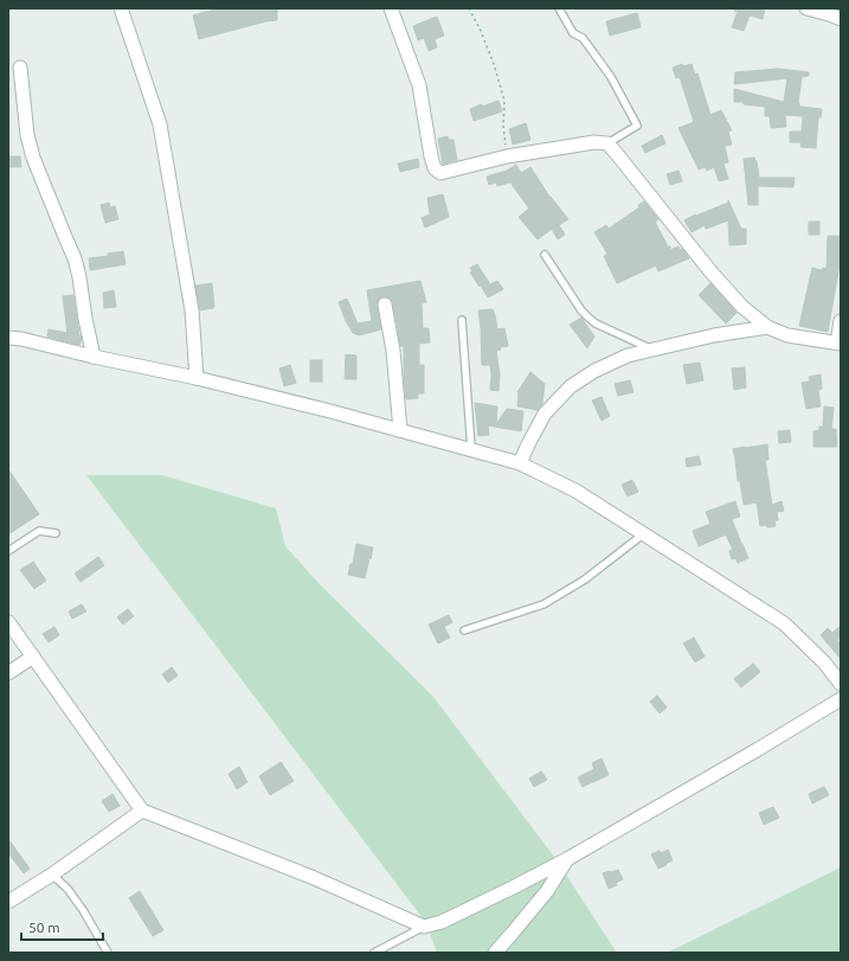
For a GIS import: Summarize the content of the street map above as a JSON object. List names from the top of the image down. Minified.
{"scale_bar":"50 m"}
